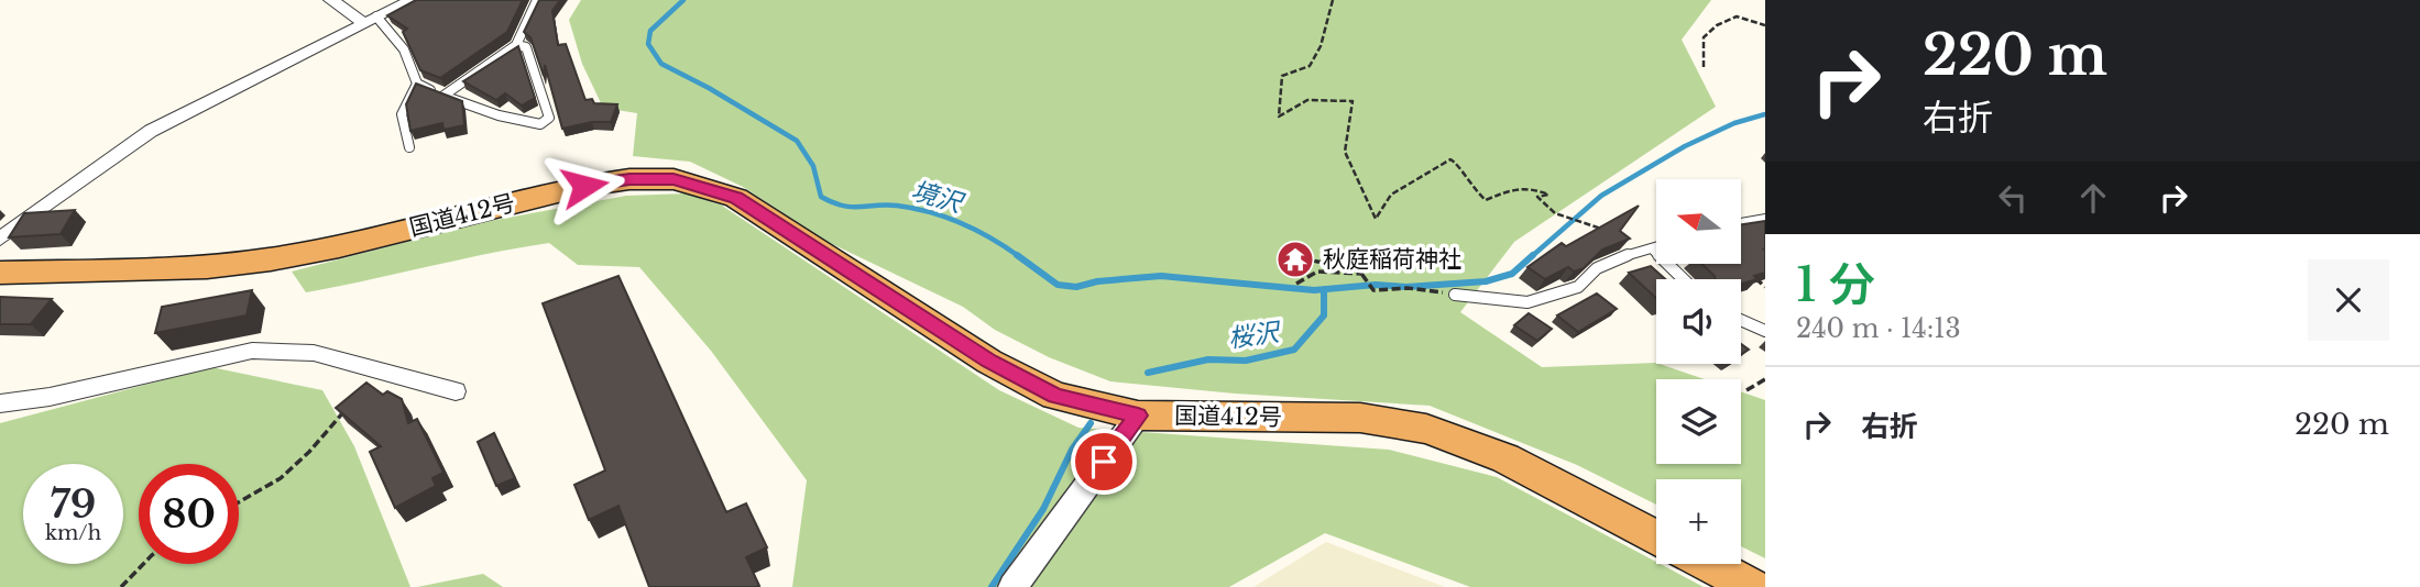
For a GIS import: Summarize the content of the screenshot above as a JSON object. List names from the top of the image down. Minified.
{"streets":{"highway":["国道412号"]},"water":["境沢","桜沢"],"places":{"temple":["秋庭稲荷神社"]},"north":"left","page":{"turn":["220 m","右折"],"map_buttons":"+","heading":["1 分","240 m · 14:13"],"list":[{"name":"右折","value":"220 m"}],"speed":"79 km/h","limit":"80"}}
